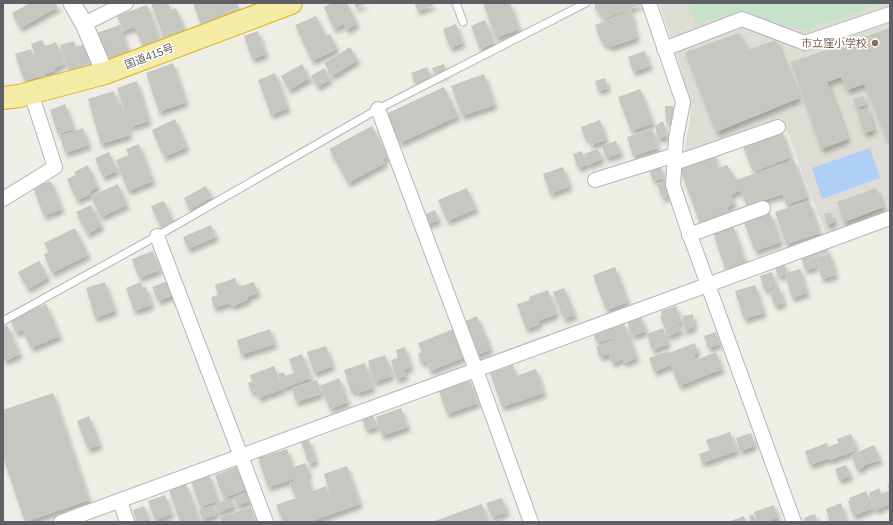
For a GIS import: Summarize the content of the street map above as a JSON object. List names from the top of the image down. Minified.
{"streets":{"highway":["国道415号"]},"places":["市立窪小学校"]}
